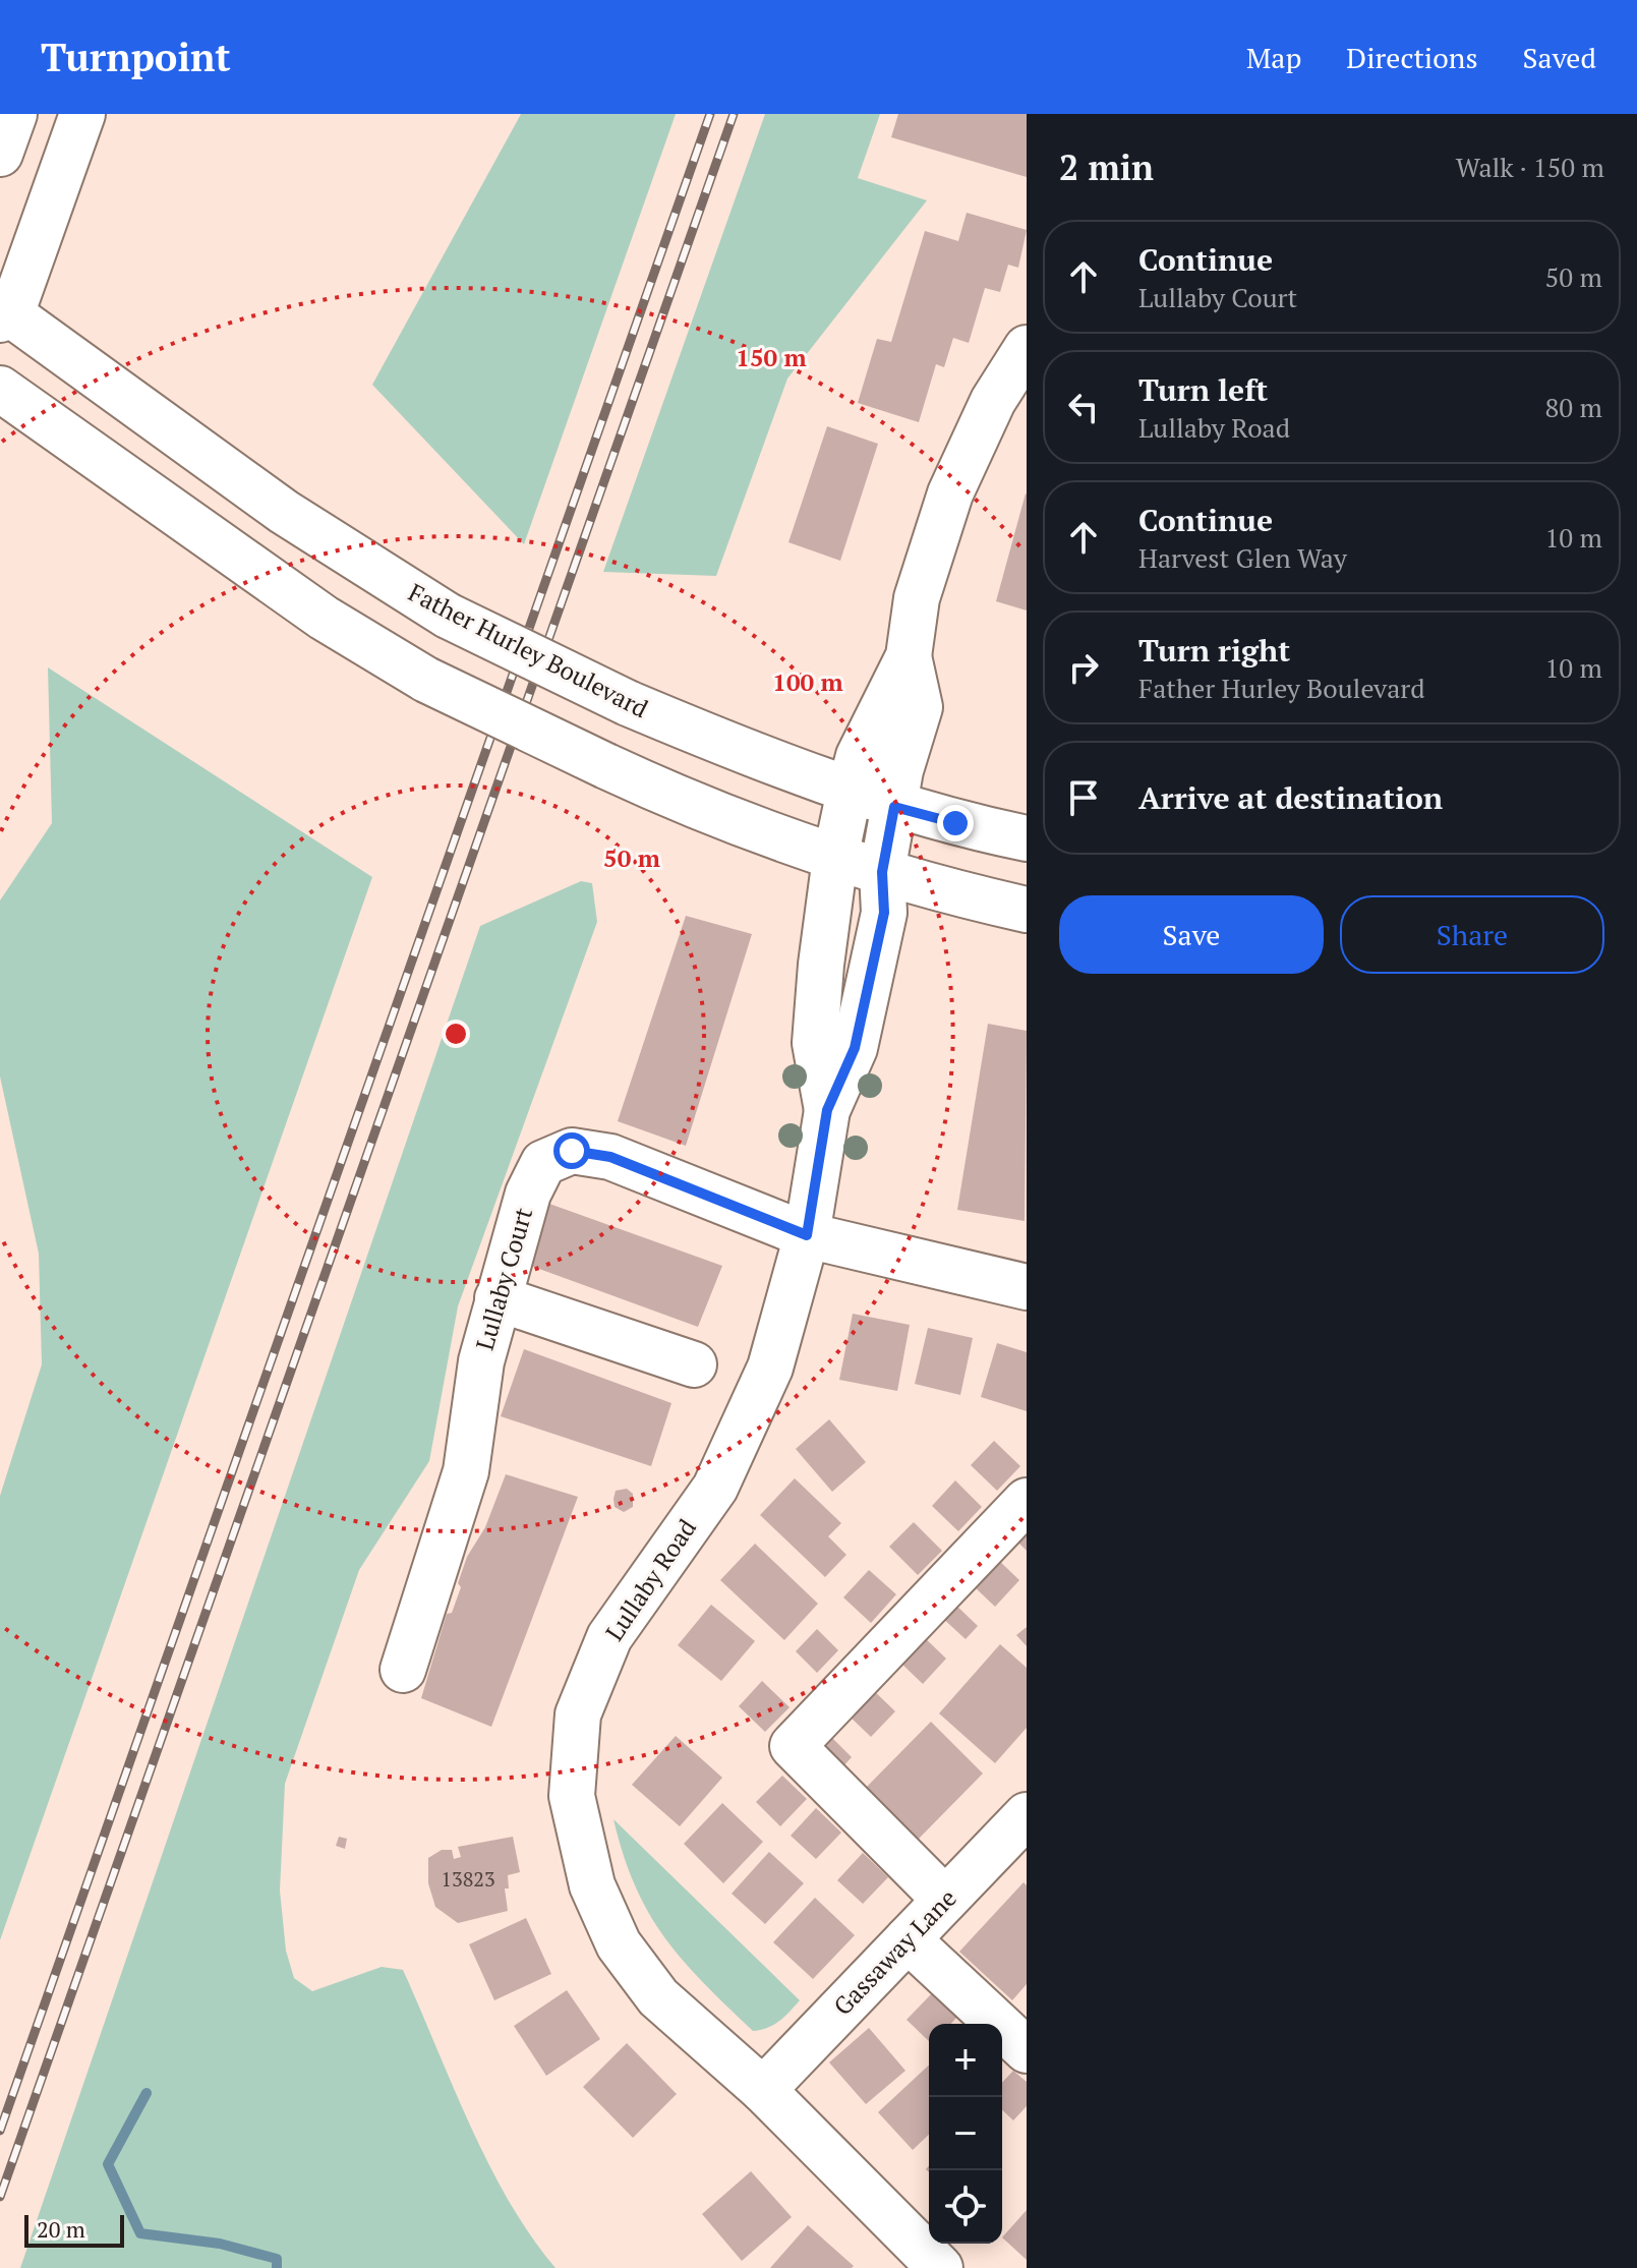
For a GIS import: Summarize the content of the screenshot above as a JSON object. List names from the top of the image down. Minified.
{"streets":{"street":["Father Hurley Boulevard","Lullaby Court","Lullaby Road","Gassaway Lane"]},"crossings":[["Father Hurley Boulevard","Lullaby Road"],["Lullaby Court","Lullaby Road"],["Lullaby Road","Gassaway Lane"]],"house_numbers":["13823"],"scale_bar":"20 m","page":{"header":"Turnpoint","nav":["Map","Directions","Saved"],"heading":["2 min","Walk · 150 m"],"list":[["Continue","Lullaby Court","50 m"],["Turn left","Lullaby Road","80 m"],["Continue","Harvest Glen Way","10 m"],["Turn right","Father Hurley Boulevard","10 m"],"Arrive at destination"],"buttons":["Save","Share"],"map_buttons":["+","−"],"scale":"20 m"},"rings":["150 m","100 m","50 m"]}
